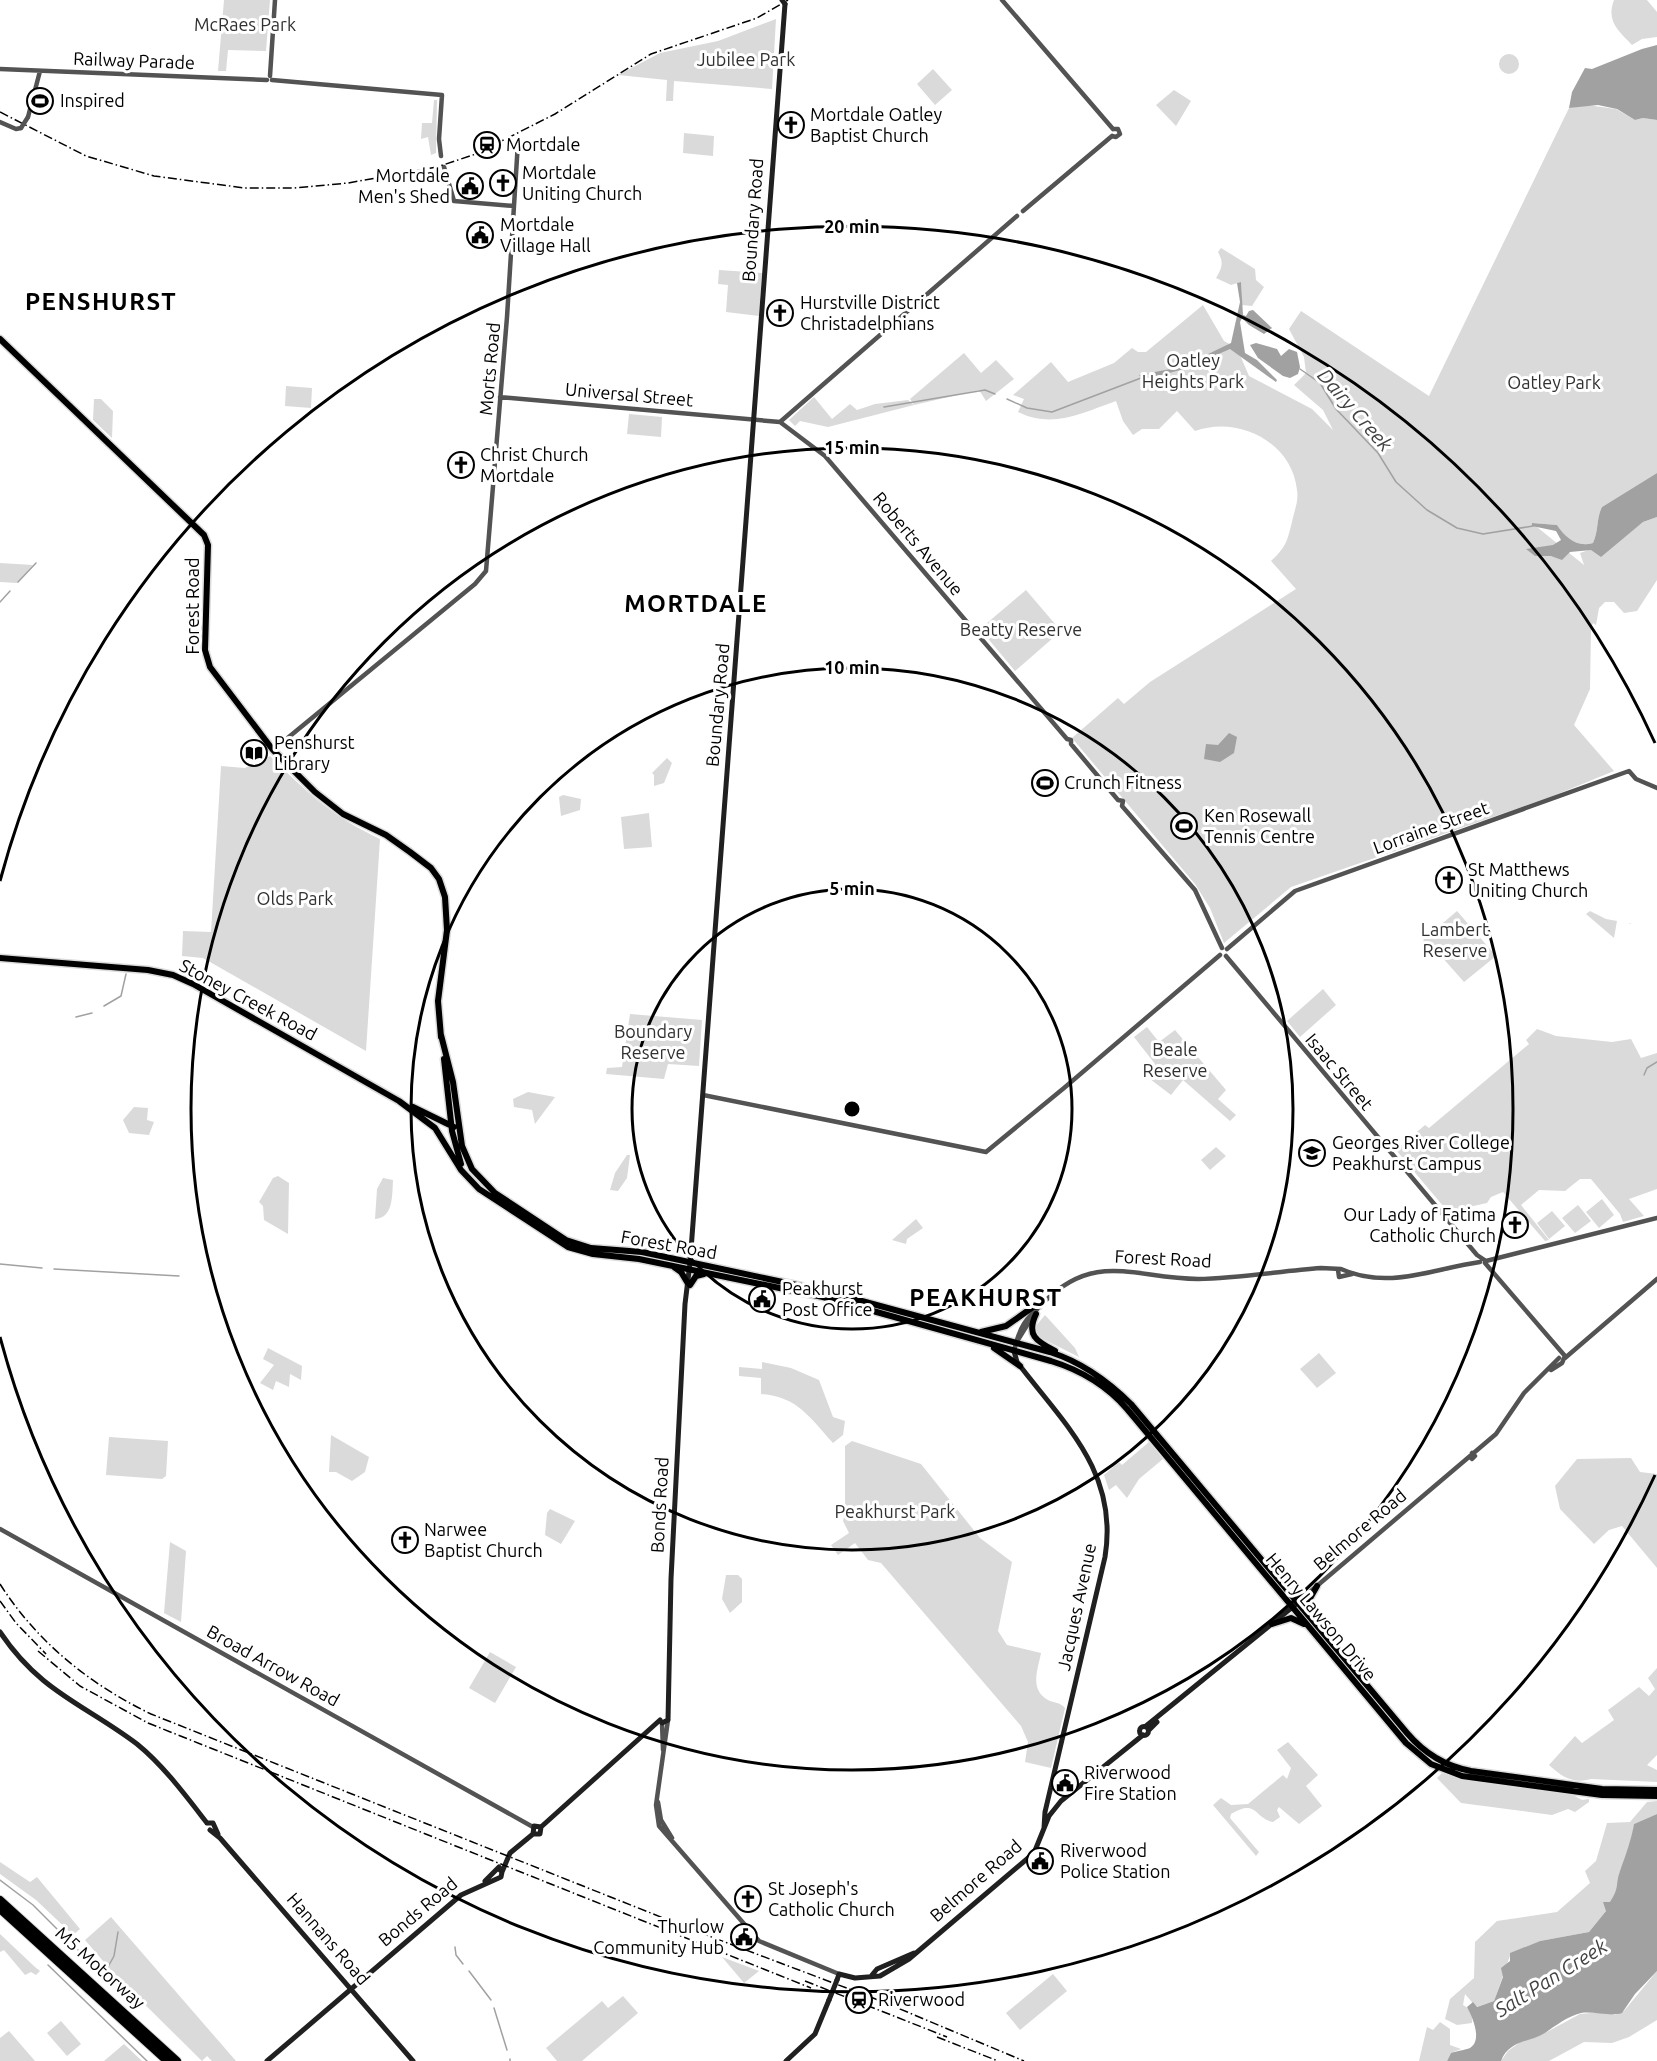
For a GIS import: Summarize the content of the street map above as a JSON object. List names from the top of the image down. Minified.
{"streets":{"highway":["M5 Motorway"],"main road":["Boundary Road","Forest Road","Stoney Creek Road","Bonds Road","Belmore Road","Jacques Avenue","Henry Lawson Drive","Hannans Road"],"street":["Railway Parade","Morts Road","Universal Street","Roberts Avenue","Lorraine Street","Isaac Street","Broad Arrow Road"]},"crossings":[["Boundary Road","Universal Street"],["Boundary Road","Forest Road"],["Boundary Road","Bonds Road"],["Morts Road","Universal Street"],["Morts Road","Forest Road"],["Roberts Avenue","Lorraine Street"],["Forest Road","Stoney Creek Road"],["Forest Road","Isaac Street"],["Forest Road","Bonds Road"],["Forest Road","Jacques Avenue"],["Forest Road","Henry Lawson Drive"],["Isaac Street","Belmore Road"],["Bonds Road","Broad Arrow Road"],["Bonds Road","Hannans Road"],["Belmore Road","Jacques Avenue"],["Belmore Road","Henry Lawson Drive"],["Jacques Avenue","Henry Lawson Drive"]],"districts":["PENSHURST","MORTDALE","PEAKHURST"],"water":["Dairy Creek","Salt Pan Creek"],"parks":["McRaes Park","Jubilee Park","Oatley Heights Park","Oatley Park","Beatty Reserve","Olds Park","Lambert Reserve","Boundary Reserve","Beale Reserve","Peakhurst Park"],"places":{"sports":["Inspired","Crunch Fitness","Ken Rosewall Tennis Centre"],"church":["Mortdale Oatley Baptist Church","Mortdale Uniting Church","Hurstville District Christadelphians","Christ Church Mortdale","St Matthews Uniting Church","Our Lady of Fatima Catholic Church","Narwee Baptist Church","St Joseph's Catholic Church"],"station":["Mortdale","Riverwood"],"public building":["Mortdale Men's Shed","Mortdale Village Hall","Peakhurst Post Office","Riverwood Fire Station","Riverwood Police Station","Thurlow Community Hub"],"library":["Penshurst Library"],"school or university":["Georges River College Peakhurst Campus"]},"rings":["20 min","15 min","10 min","5 min"]}
